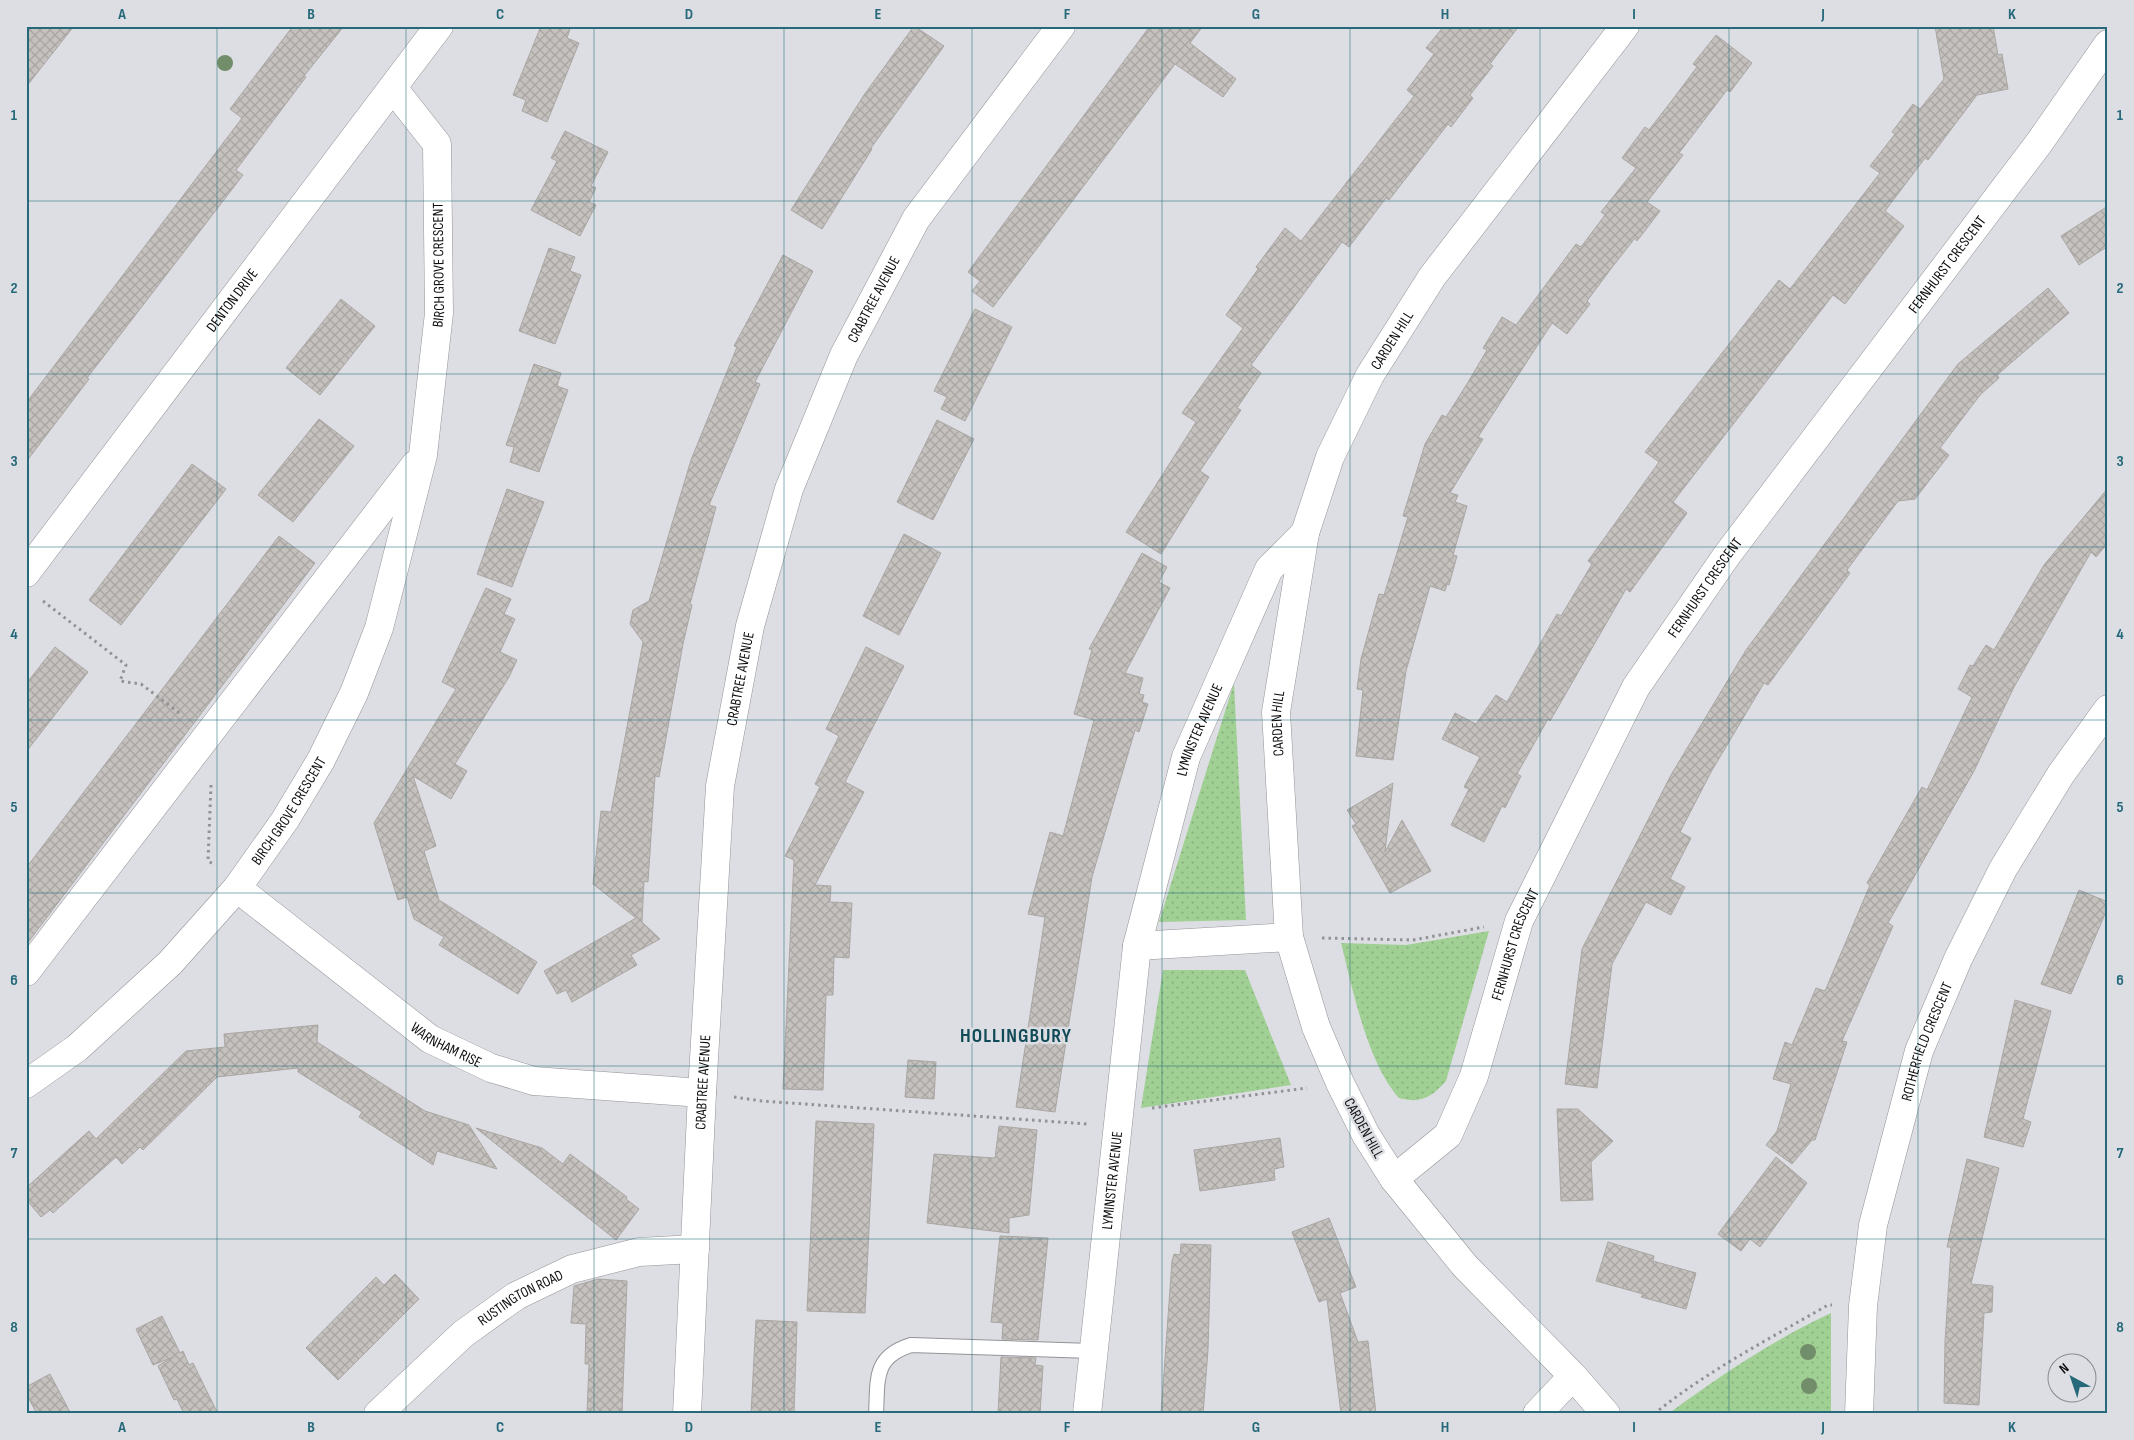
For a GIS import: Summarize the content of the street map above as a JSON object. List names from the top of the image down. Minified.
{"streets":{"street":["BIRCH GROVE CRESCENT","FERNHURST CRESCENT","DENTON DRIVE","CRABTREE AVENUE","CARDEN HILL","LYMINSTER AVENUE","ROTHERFIELD CRESCENT","WARNHAM RISE","RUSTINGTON ROAD"]},"crossings":[["BIRCH GROVE CRESCENT","DENTON DRIVE"],["BIRCH GROVE CRESCENT","WARNHAM RISE"],["FERNHURST CRESCENT","CARDEN HILL"],["CRABTREE AVENUE","WARNHAM RISE"],["CRABTREE AVENUE","RUSTINGTON ROAD"],["CARDEN HILL","LYMINSTER AVENUE"]],"districts":["HOLLINGBURY"],"north":"top left","grid":{"columns":["A","B","C","D","E","F","G","H","I","J","K"],"rows":["1","2","3","4","5","6","7","8"]}}
